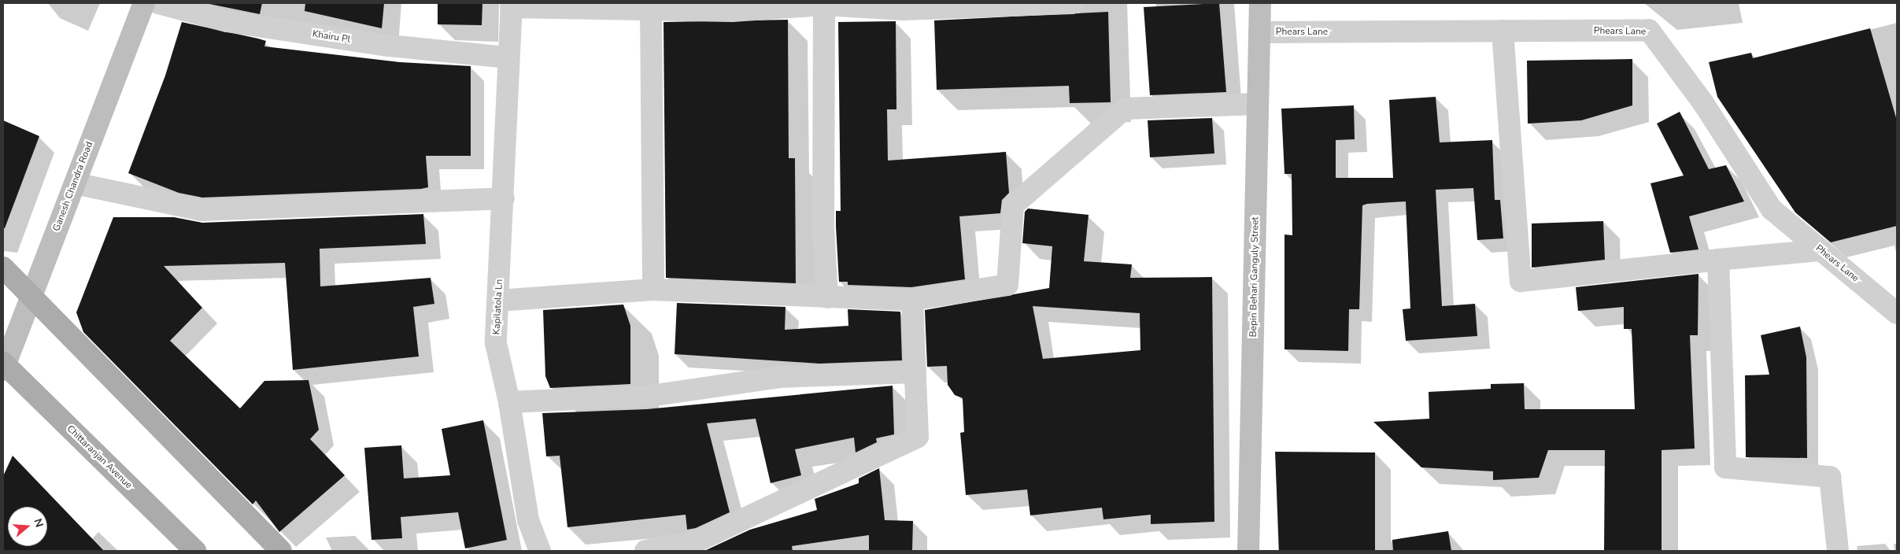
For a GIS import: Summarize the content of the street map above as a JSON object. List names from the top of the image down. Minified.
{"streets":{"main road":["Ganesh Chandra Road","Bepin Behari Ganguly Street","Chittaranjan Avenue"],"street":["Phears Lane","Khairu Pl","Kapilatola Ln"]},"crossings":[["Phears Lane","Bepin Behari Ganguly Street"],["Khairu Pl","Kapilatola Ln"],["Ganesh Chandra Road","Chittaranjan Avenue"]],"north":"right"}
